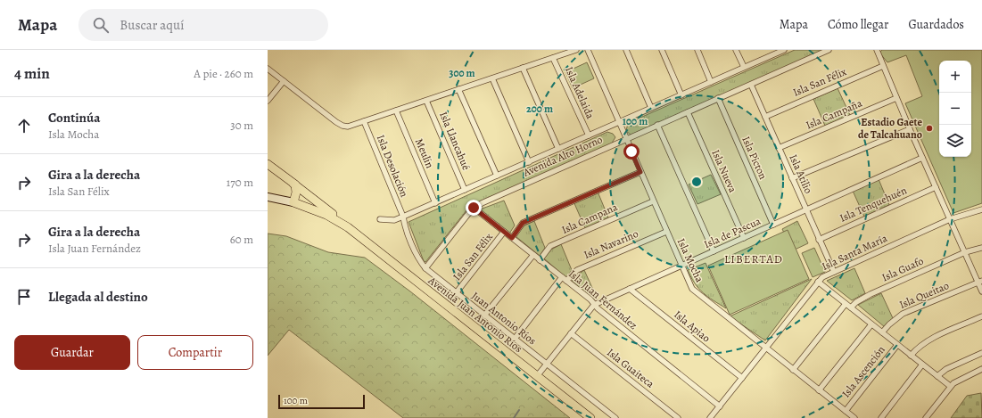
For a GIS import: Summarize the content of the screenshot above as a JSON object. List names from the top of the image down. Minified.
{"streets":{"main road":["Avenida Juan Antonio Ríos"],"street":["Isla San Félix","Isla Adelaida","Isla Campaña","Isla Llancahué","Meulín","Avenida Alto Horno","Isla Picton","Isla Desolación","Isla Nueva","Isla Atilio","Isla Tenquehuén","Isla Campana","Isla de Pascua","Isla Navarino","Isla Santa María","Isla Mocha","Isla Guafo","Isla Queitao","Isla Juan Fernández","Juan Antonio Ríos","Isla Apiao","Isla Guaiteca","Isla Ascención"]},"crossings":[["Isla San Félix","Isla Atilio"],["Isla San Félix","Isla Juan Fernández"],["Isla San Félix","Juan Antonio Ríos"],["Isla Adelaida","Avenida Alto Horno"],["Isla Campaña","Isla Atilio"],["Isla Llancahué","Avenida Alto Horno"],["Meulín","Avenida Alto Horno"],["Avenida Alto Horno","Isla Picton"],["Avenida Alto Horno","Isla Desolación"],["Avenida Alto Horno","Isla Nueva"],["Avenida Alto Horno","Isla Atilio"],["Avenida Alto Horno","Isla Mocha"],["Avenida Alto Horno","Isla Juan Fernández"],["Avenida Alto Horno","Juan Antonio Ríos"],["Isla Picton","Isla de Pascua"],["Isla Desolación","Juan Antonio Ríos"],["Isla Nueva","Isla de Pascua"],["Isla Atilio","Isla Tenquehuén"],["Isla Atilio","Isla de Pascua"],["Isla Atilio","Isla Santa María"],["Isla Campana","Isla Mocha"],["Isla Campana","Isla Juan Fernández"],["Isla de Pascua","Isla Mocha"],["Isla de Pascua","Isla Juan Fernández"],["Isla de Pascua","Avenida Juan Antonio Ríos"],["Isla de Pascua","Juan Antonio Ríos"],["Isla de Pascua","Isla Apiao"],["Isla de Pascua","Isla Guaiteca"],["Isla Navarino","Isla Mocha"],["Isla Navarino","Isla Juan Fernández"],["Isla Navarino","Juan Antonio Ríos"],["Isla Santa María","Isla Mocha"],["Isla Santa María","Isla Juan Fernández"],["Isla Santa María","Isla Apiao"],["Isla Mocha","Isla Ascención"]],"districts":["LIBERTAD"],"places":["Estadio Gaete de Talcahuano"],"scale_bar":"100 m","page":{"header":"Mapa","search":"Buscar aquí","nav":["Mapa","Cómo llegar","Guardados"],"heading":["4 min","A pie · 260 m"],"map_buttons":["+","−"],"list":[["Continúa","Isla Mocha","30 m"],["Gira a la derecha","Isla San Félix","170 m"],["Gira a la derecha","Isla Juan Fernández","60 m"],"Llegada al destino"],"buttons":["Guardar","Compartir"],"scale":"100 m"},"rings":["300 m","200 m","100 m"]}
